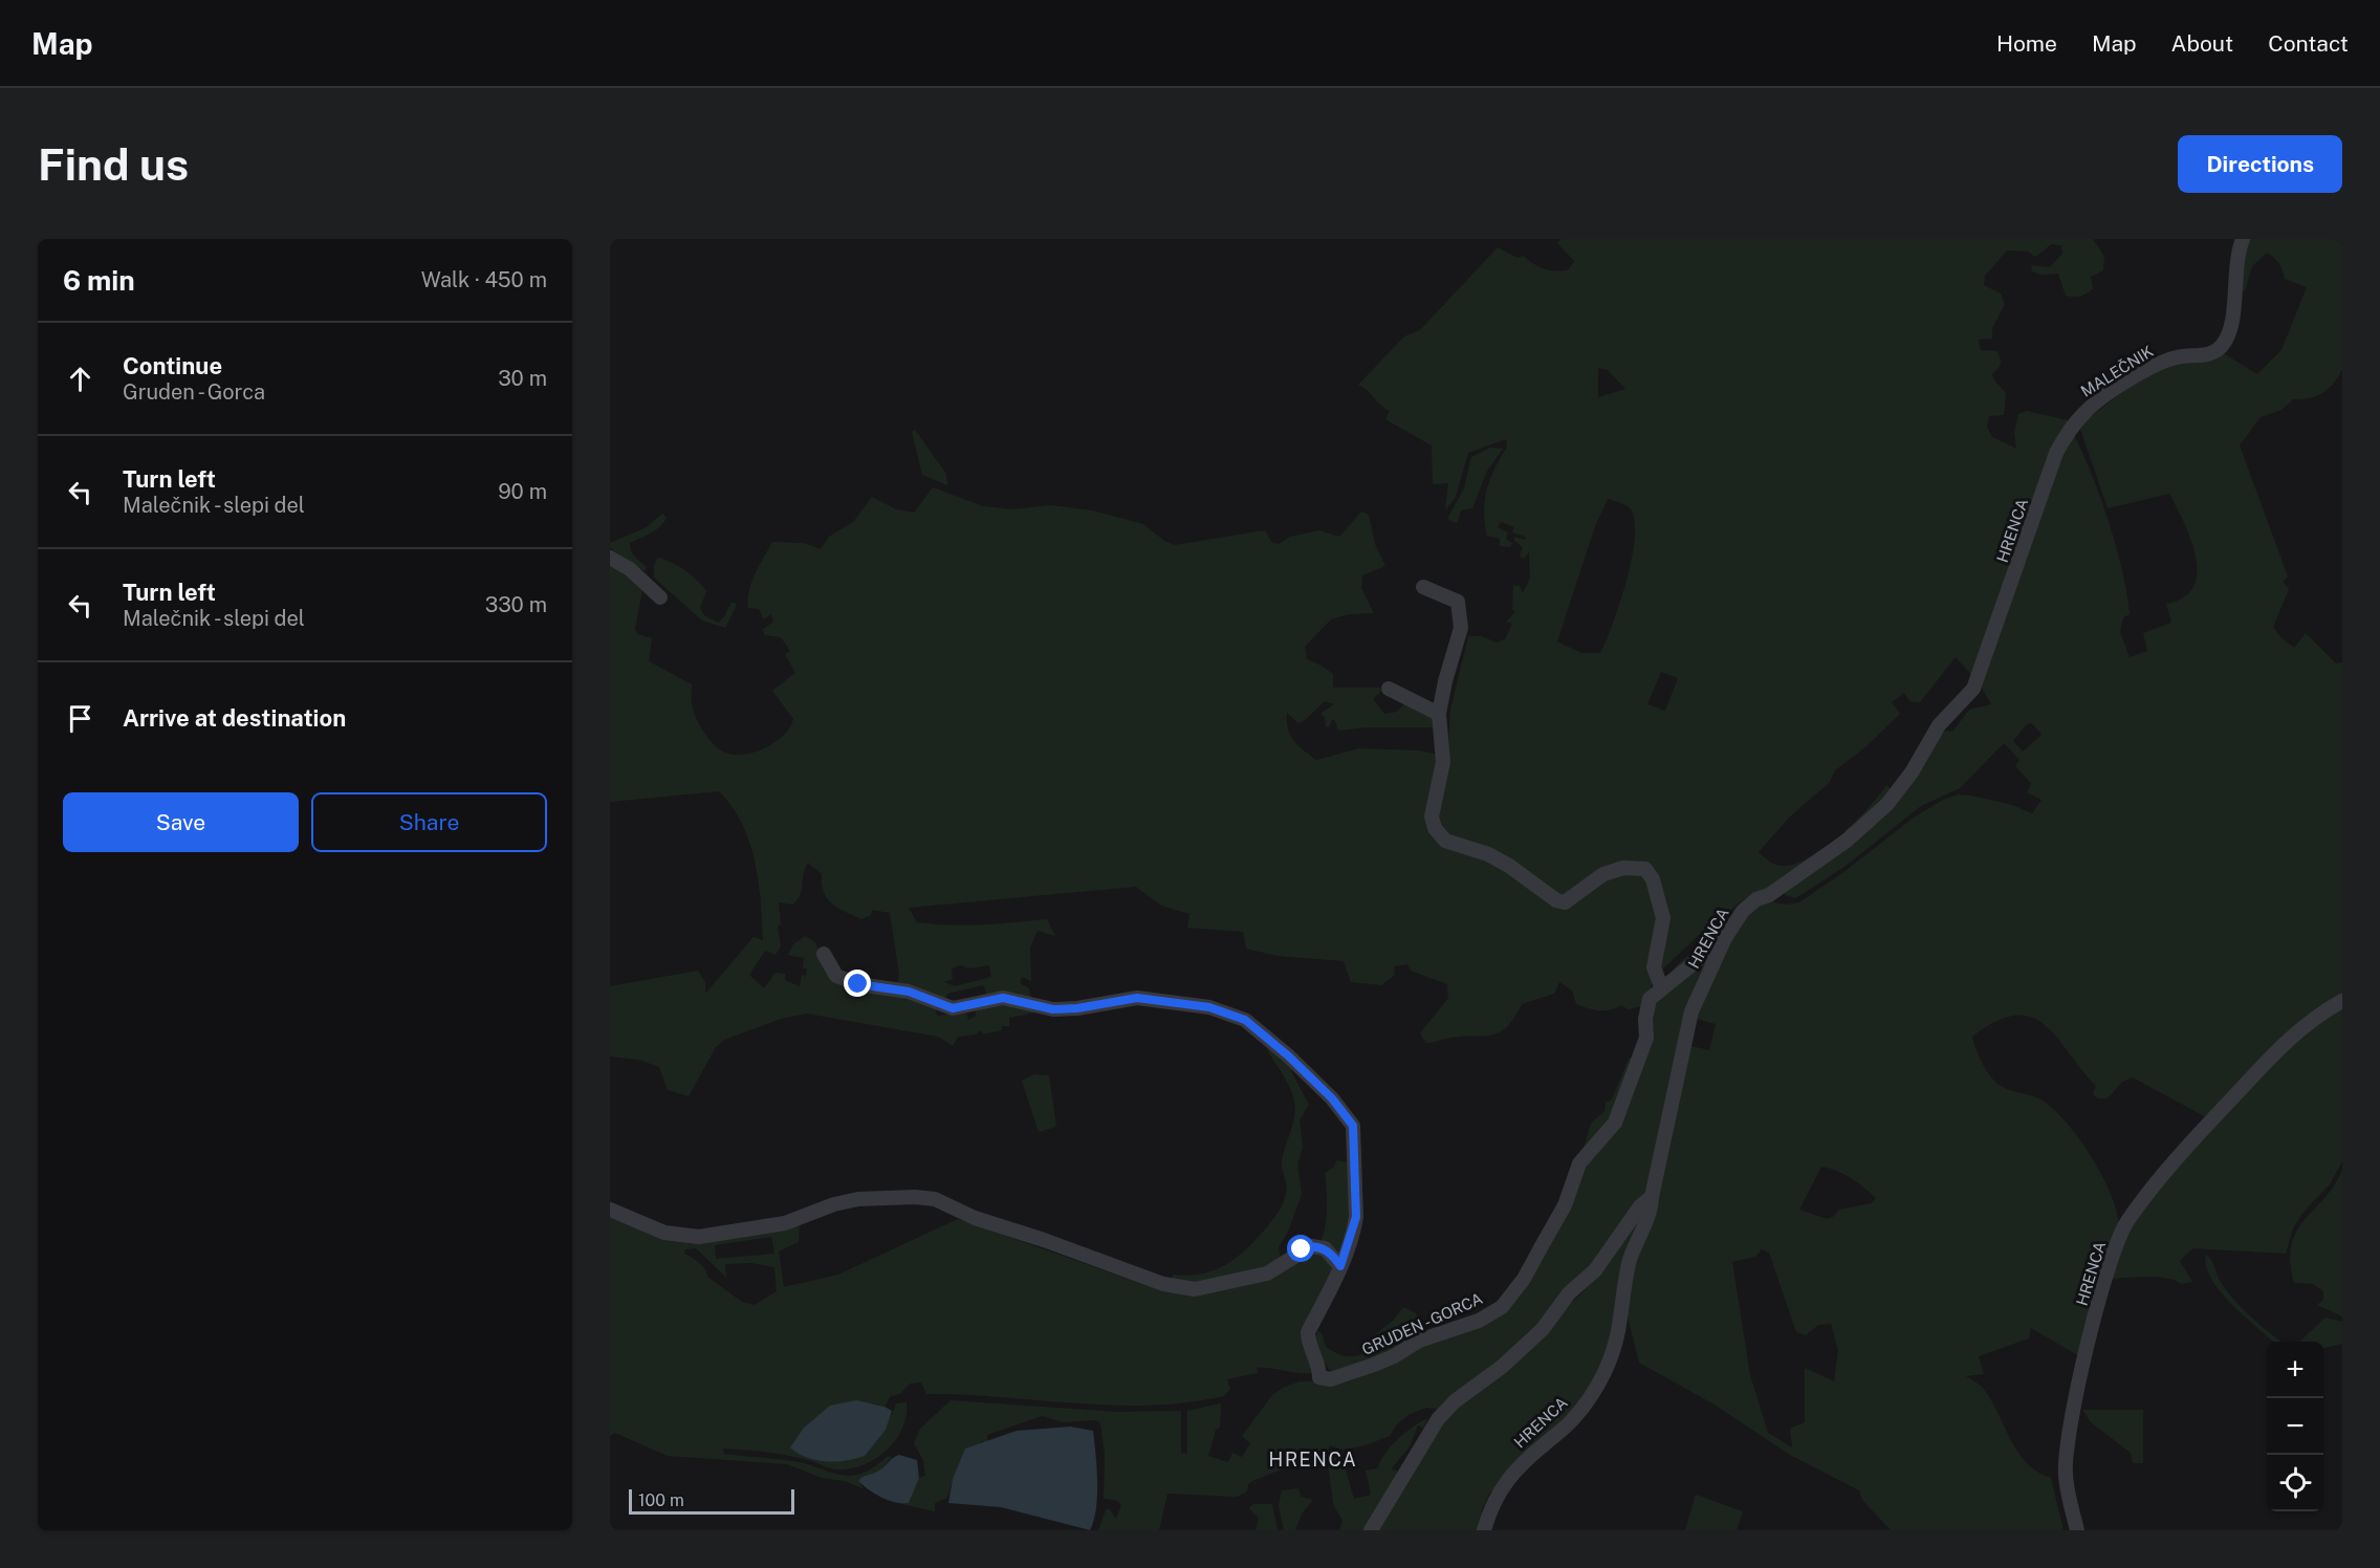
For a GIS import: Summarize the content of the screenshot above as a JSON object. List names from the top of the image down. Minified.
{"streets":{"street":["MALEČNIK","HRENCA","GRUDEN - GORCA"]},"crossings":[["MALEČNIK","HRENCA"],["HRENCA","GRUDEN - GORCA"]],"districts":["HRENCA"],"scale_bar":"100 m","page":{"header":"Map","nav":["Home","Map","About","Contact"],"buttons":["Directions",["Save","Share"]],"title":"Find us","heading":["6 min","Walk · 450 m"],"list":[["Continue","Gruden - Gorca","30 m"],["Turn left","Malečnik - slepi del","90 m"],["Turn left","Malečnik - slepi del","330 m"],"Arrive at destination"],"map_buttons":["+","−"],"scale":"100 m"}}
